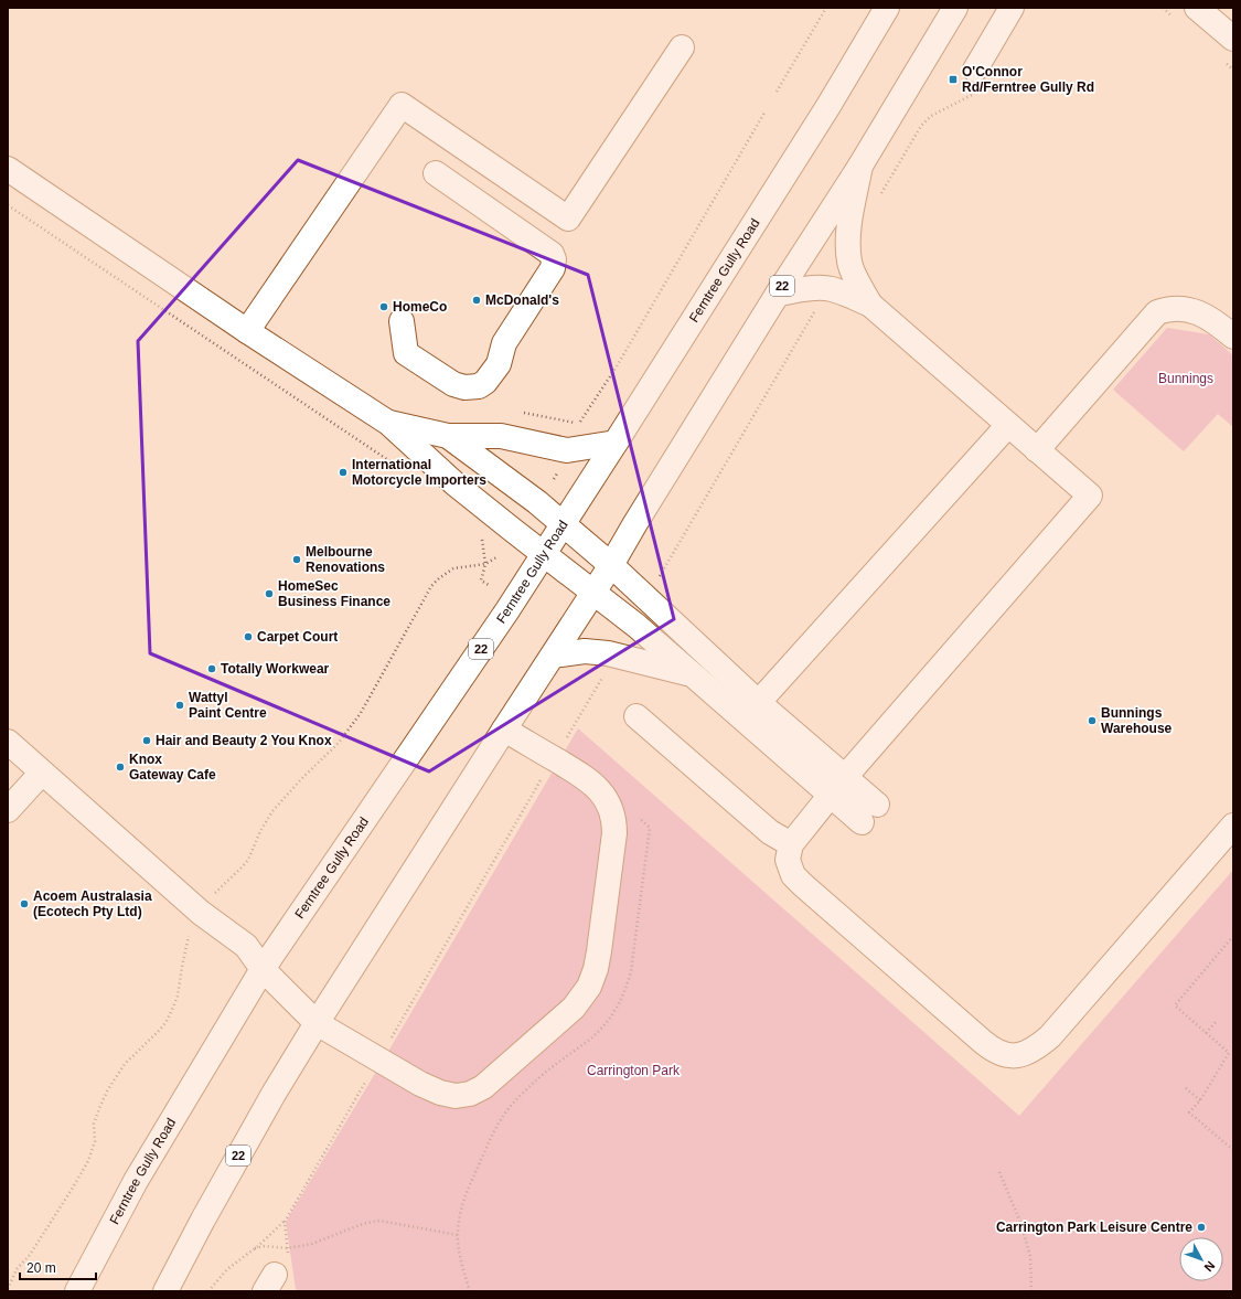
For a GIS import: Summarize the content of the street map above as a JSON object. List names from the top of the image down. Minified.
{"streets":{"main road":["Ferntree Gully Road","22"]},"parks":["Bunnings","Carrington Park"],"places":{"transit":["O'Connor Rd/Ferntree Gully Rd"],"other":["McDonald's","HomeCo","International Motorcycle Importers","Melbourne Renovations","HomeSec Business Finance","Carpet Court","Totally Workwear","Wattyl Paint Centre","Bunnings Warehouse","Hair and Beauty 2 You Knox","Knox Gateway Cafe","Acoem Australasia (Ecotech Pty Ltd)","Carrington Park Leisure Centre"]},"scale_bar":"20 m","north":"bottom right"}
